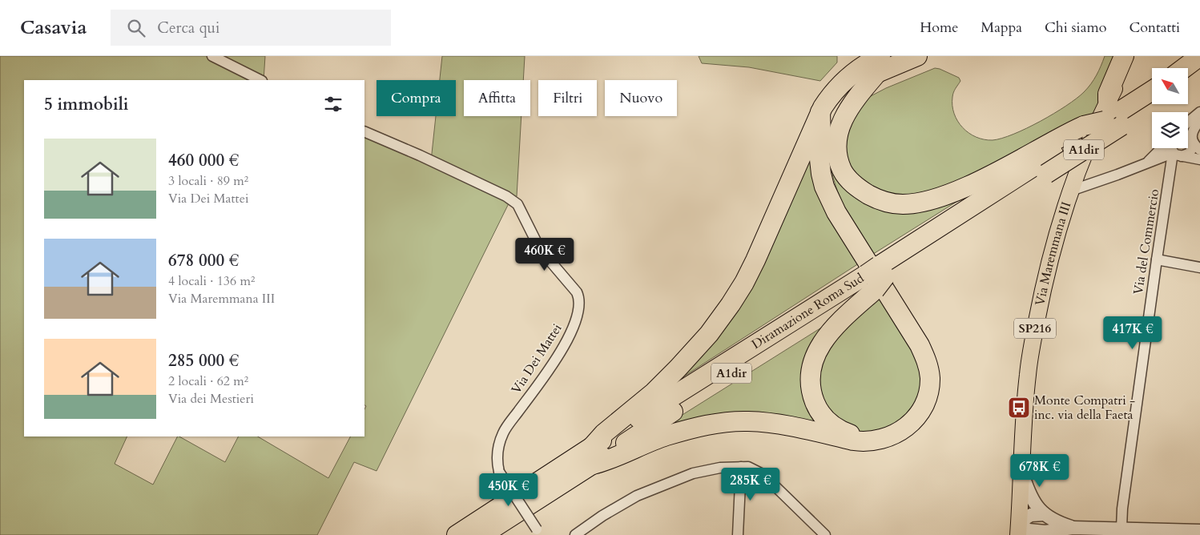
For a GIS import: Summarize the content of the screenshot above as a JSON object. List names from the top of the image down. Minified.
{"streets":{"highway":["A1dir","Diramazione Roma Sud"],"main road":["Via Maremmana III","SP216"],"street":["Via del Commercio","Via Dei Mattei"]},"places":{"bus stop":["Monte Compatri - inc. via della Faeta"]},"north":"top left","page":{"header":"Casavia","search":"Cerca qui","nav":["Home","Mappa","Chi siamo","Contatti"],"chip":["Compra","Affitta","Filtri","Nuovo"],"heading":"5 immobili","list":[{"name":"460 000 €","note":"3 locali · 89 m² · Via Dei Mattei"},{"name":"678 000 €","note":"4 locali · 136 m² · Via Maremmana III"},{"name":"285 000 €","note":"2 locali · 62 m² · Via dei Mestieri"}],"price":["460K €","417K €","678K €","285K €","450K €"]}}
